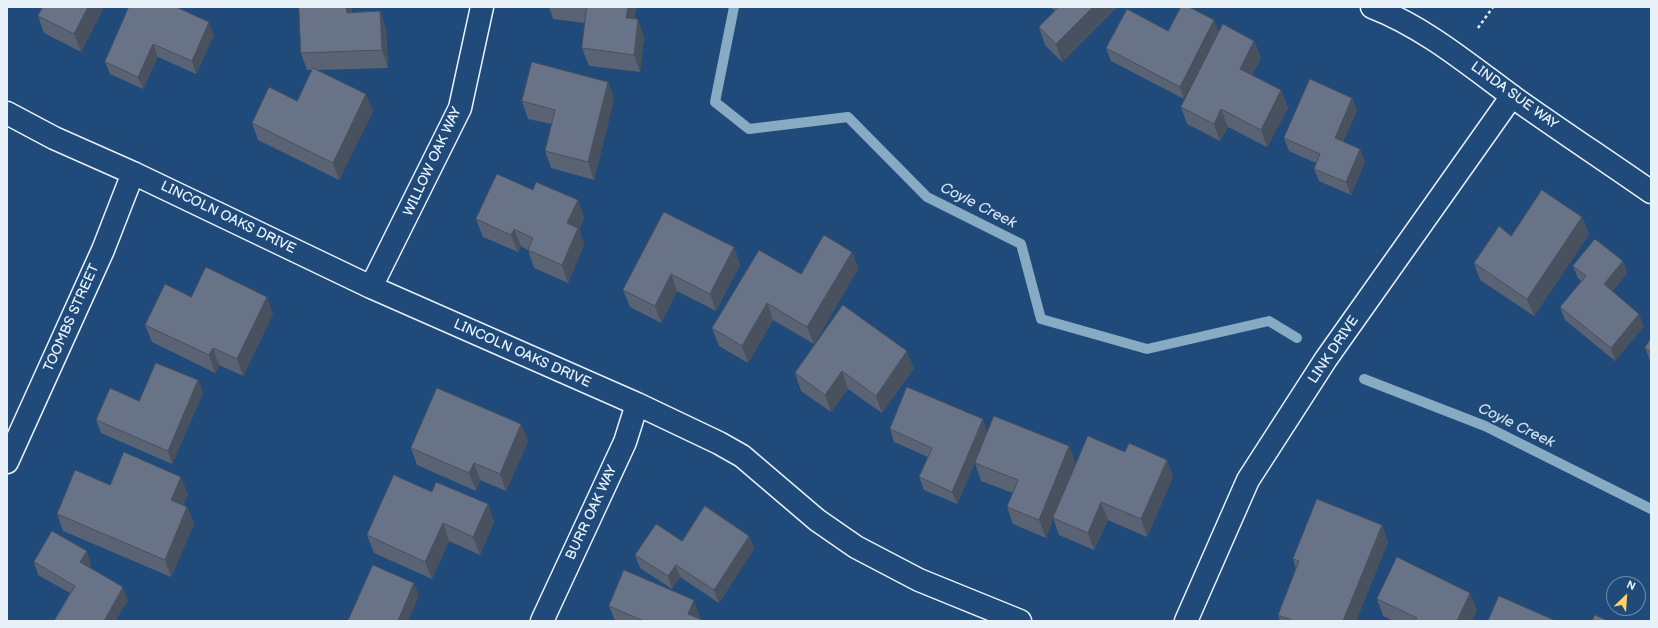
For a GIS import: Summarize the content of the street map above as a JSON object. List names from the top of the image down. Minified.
{"streets":{"street":["LINDA SUE WAY","WILLOW OAK WAY","LINCOLN OAKS DRIVE","TOOMBS STREET","LINK DRIVE","BURR OAK WAY"]},"crossings":[["LINDA SUE WAY","LINK DRIVE"],["WILLOW OAK WAY","LINCOLN OAKS DRIVE"],["LINCOLN OAKS DRIVE","TOOMBS STREET"],["LINCOLN OAKS DRIVE","BURR OAK WAY"]],"water":["Coyle Creek"],"north":"top right"}
